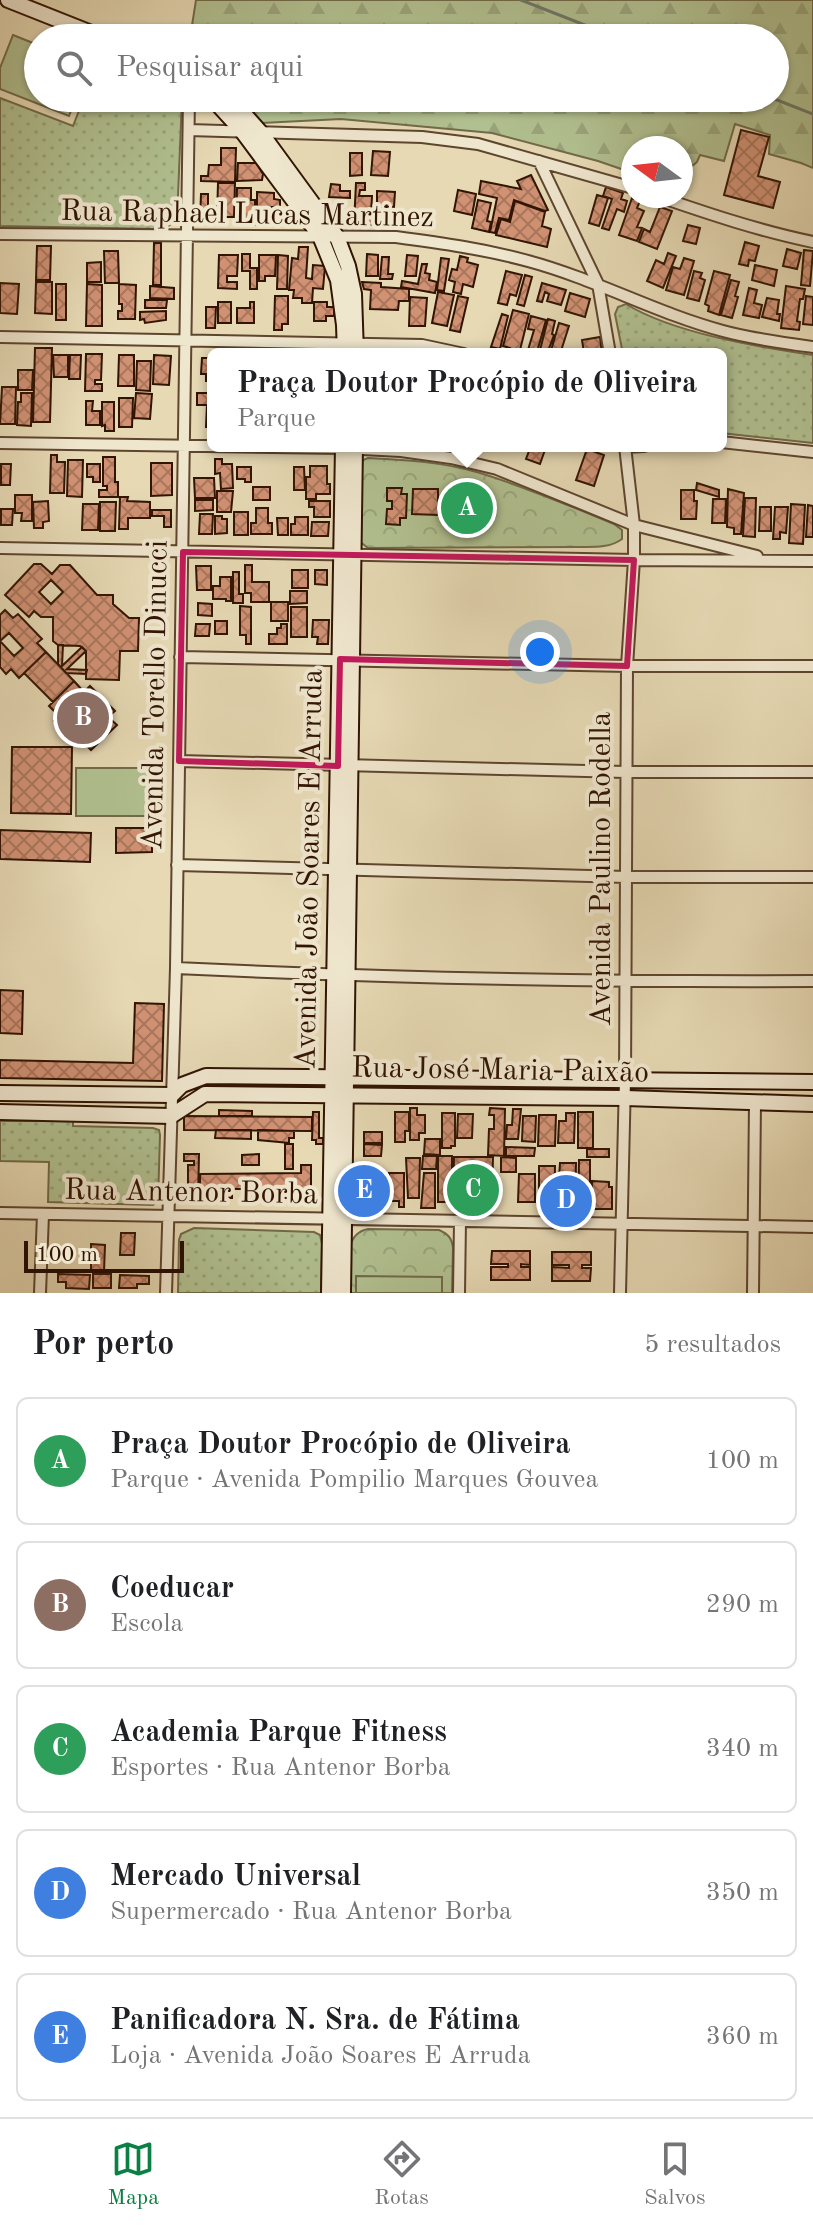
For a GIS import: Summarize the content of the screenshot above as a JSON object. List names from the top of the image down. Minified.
{"streets":{"street":["Rua Raphael Lucas Martinez","Avenida Torello Dinucci","Avenida João Soares E Arruda","Avenida Paulino Rodella","Rua José Maria Paixão","Rua Antenor Borba"]},"crossings":[["Rua Raphael Lucas Martinez","Avenida Torello Dinucci"],["Avenida Torello Dinucci","Rua José Maria Paixão"],["Avenida Torello Dinucci","Rua Antenor Borba"],["Avenida João Soares E Arruda","Rua José Maria Paixão"],["Avenida João Soares E Arruda","Rua Antenor Borba"],["Avenida Paulino Rodella","Rua José Maria Paixão"],["Avenida Paulino Rodella","Rua Antenor Borba"]],"scale_bar":"100 m","north":"left","page":{"search":"Pesquisar aqui","popup":["Praça Doutor Procópio de Oliveira","Parque"],"pins":["A","B","C","E","D"],"scale":"100 m","heading":["Por perto","5 resultados"],"list":[{"mark":"A","name":"Praça Doutor Procópio de Oliveira","note":"Parque · Avenida Pompilio Marques Gouvea","value":"100 m"},{"mark":"B","name":"Coeducar","note":"Escola","value":"290 m"},{"mark":"C","name":"Academia Parque Fitness","note":"Esportes · Rua Antenor Borba","value":"340 m"},{"mark":"D","name":"Mercado Universal","note":"Supermercado · Rua Antenor Borba","value":"350 m"},{"mark":"E","name":"Panificadora N. Sra. de Fátima","note":"Loja · Avenida João Soares E Arruda","value":"360 m"}],"nav":["Mapa","Rotas","Salvos"]}}
